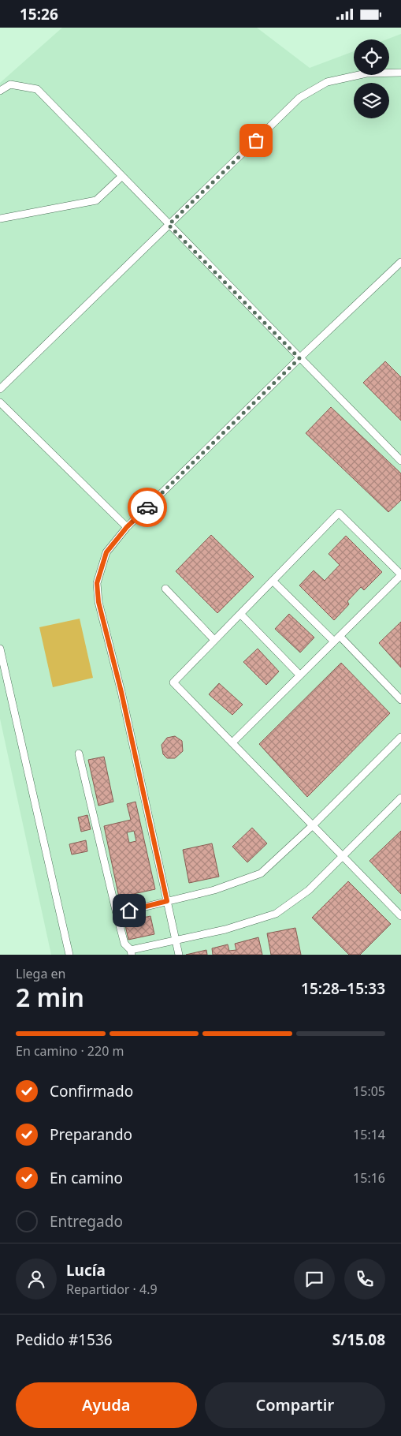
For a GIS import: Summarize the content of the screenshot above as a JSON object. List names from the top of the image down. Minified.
{"page":{"status":"15:26","heading":["2 min","Llega en","15:28–15:33"],"panel":["Lucía","Repartidor · 4.9","Pedido #1536","S/15.08"],"bar":"En camino · 220 m","list":[["Confirmado","15:05"],["Preparando","15:14"],["En camino","15:16"],"Entregado"],"buttons":["Ayuda","Compartir"]}}
